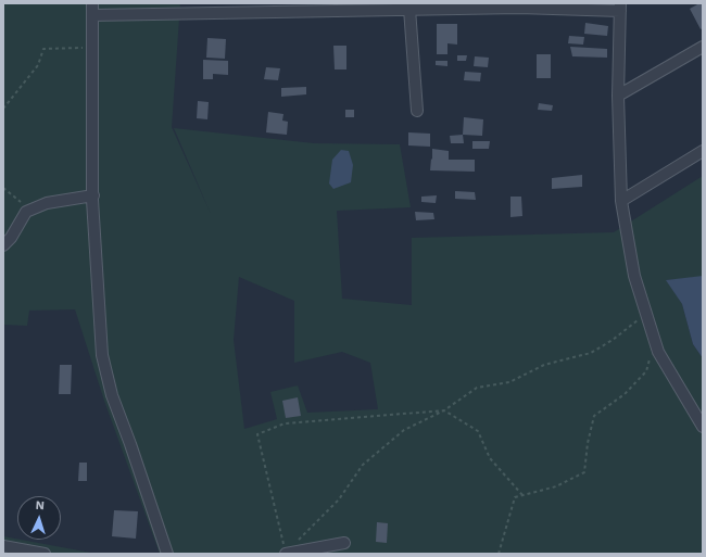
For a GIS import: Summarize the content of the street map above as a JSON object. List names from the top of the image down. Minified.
{"north":"top"}
